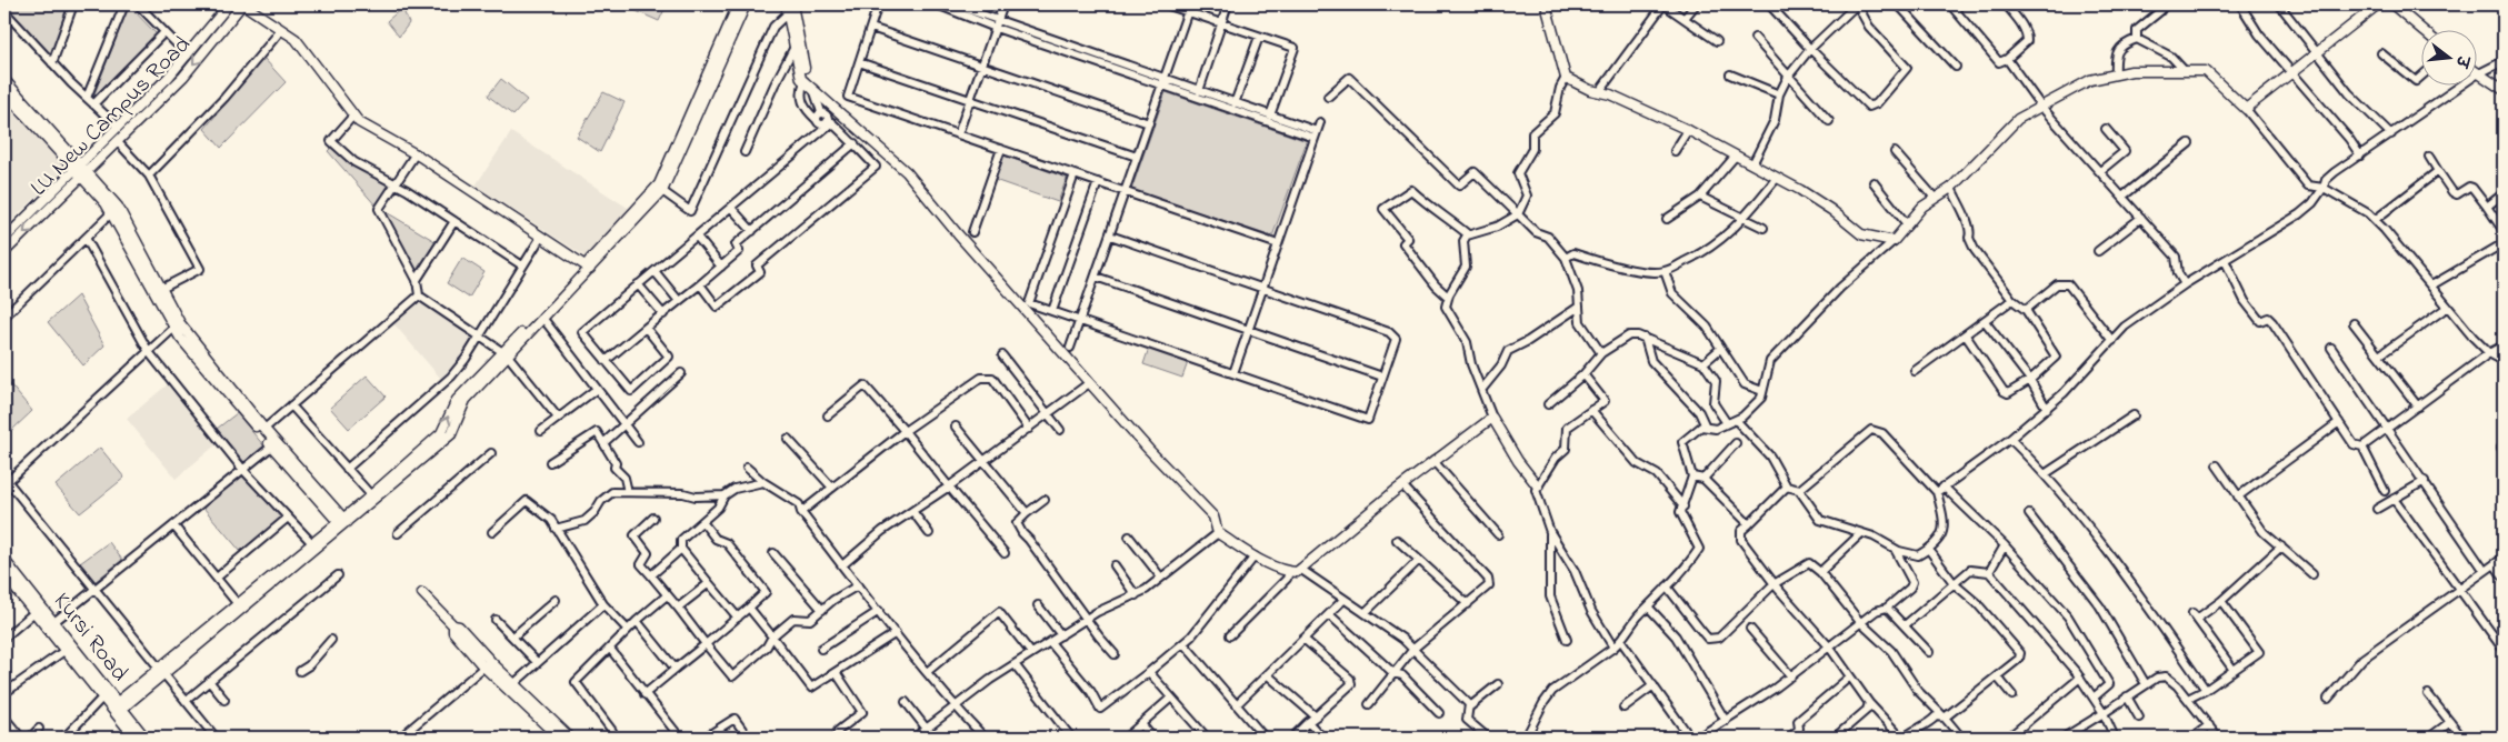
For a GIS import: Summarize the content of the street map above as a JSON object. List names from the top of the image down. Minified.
{"streets":{"main road":["Kursi Road"],"street":["LU New Campus Road"]},"north":"right"}
